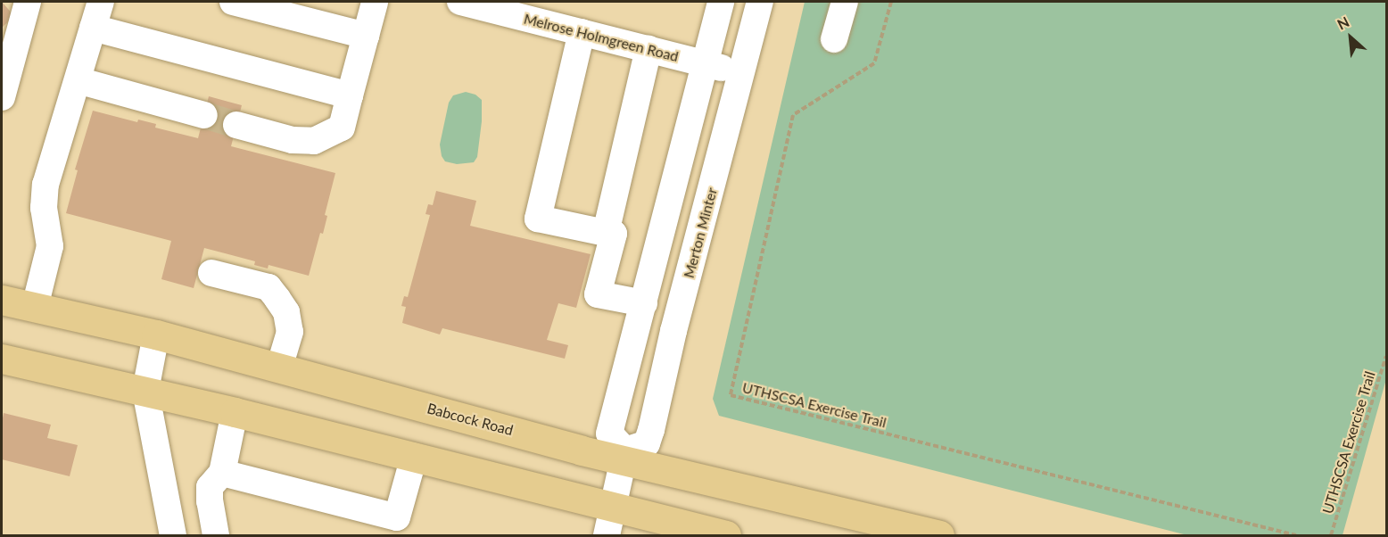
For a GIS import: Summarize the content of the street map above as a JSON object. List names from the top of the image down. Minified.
{"streets":{"main road":["Babcock Road"],"street":["Melrose Holmgreen Road","Merton Minter"],"path":["UTHSCSA Exercise Trail"]},"crossings":[["Melrose Holmgreen Road","Merton Minter"],["Merton Minter","Babcock Road"]],"north":"top left"}
